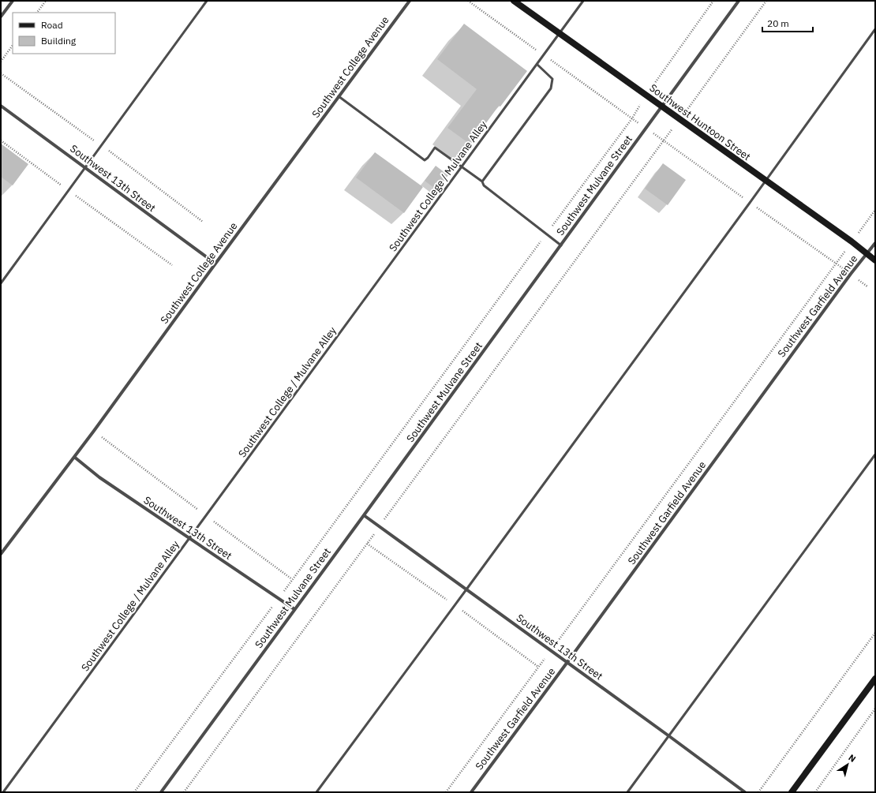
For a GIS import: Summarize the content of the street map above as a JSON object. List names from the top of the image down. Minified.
{"streets":{"main road":["Southwest Huntoon Street"],"street":["Southwest College Avenue","Southwest 13th Street","Southwest Mulvane Street","Southwest Garfield Avenue"],"lane":["Southwest College / Mulvane Alley"]},"crossings":[["Southwest College Avenue","Southwest 13th Street"],["Southwest Huntoon Street","Southwest Mulvane Street"],["Southwest Huntoon Street","Southwest College / Mulvane Alley"],["Southwest Huntoon Street","Southwest Garfield Avenue"],["Southwest 13th Street","Southwest Mulvane Street"],["Southwest 13th Street","Southwest College / Mulvane Alley"],["Southwest 13th Street","Southwest Garfield Avenue"]],"legend":["Road","Building"],"scale_bar":"20 m","north":"top right"}
